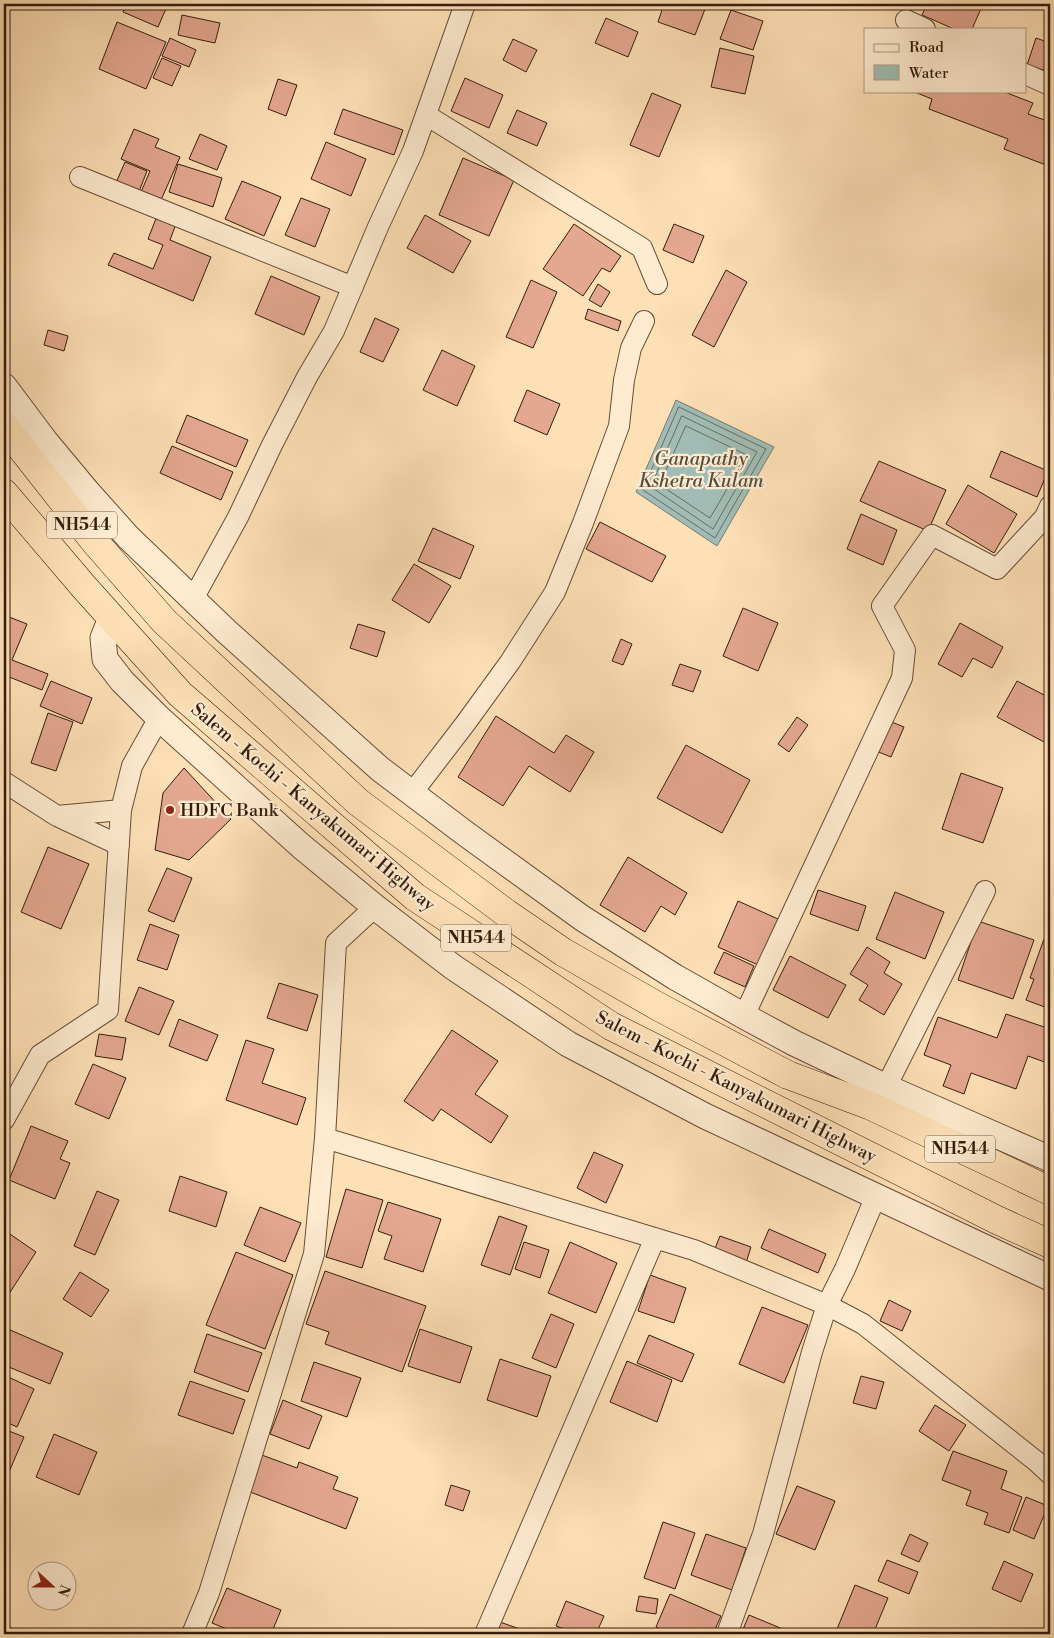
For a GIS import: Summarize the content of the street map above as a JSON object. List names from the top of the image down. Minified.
{"streets":{"highway":["NH544","Salem - Kochi - Kanyakumari Highway"]},"water":["Ganapathy Kshetra Kulam"],"places":["HDFC Bank"],"legend":["Road","Water"],"north":"right"}
